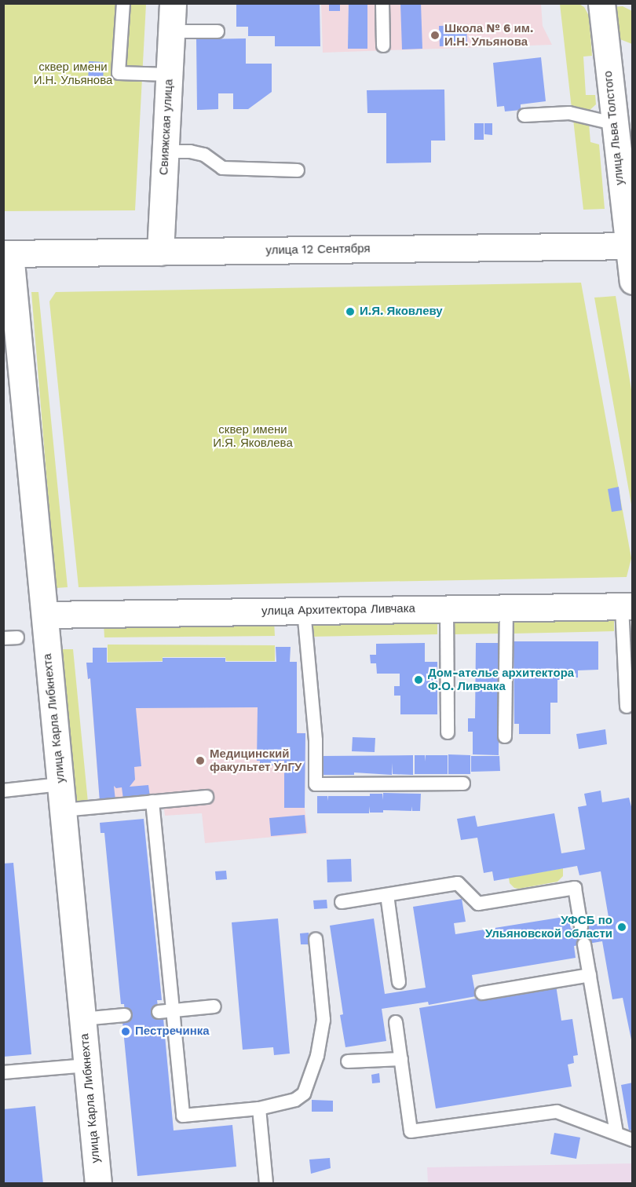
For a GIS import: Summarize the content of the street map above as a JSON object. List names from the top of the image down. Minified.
{"streets":{"street":["Свияжская улица","улица Льва Толстого","улица 12 Сентября","улица Архитектора Ливчака","улица Карла Либкнехта"]},"crossings":[["Свияжская улица","улица 12 Сентября"],["улица Льва Толстого","улица 12 Сентября"],["улица 12 Сентября","улица Карла Либкнехта"],["улица Архитектора Ливчака","улица Карла Либкнехта"]],"parks":["сквер имени И.Н. Ульянова","сквер имени И.Я. Яковлева"],"places":["Школа № 6 им. И.Н. Ульянова","И.Я. Яковлеву","Дом-ателье архитектора Ф.О. Ливчака","Медицинский факультет УлГУ","УФСБ по Ульяновской области","Пестречинка"]}
